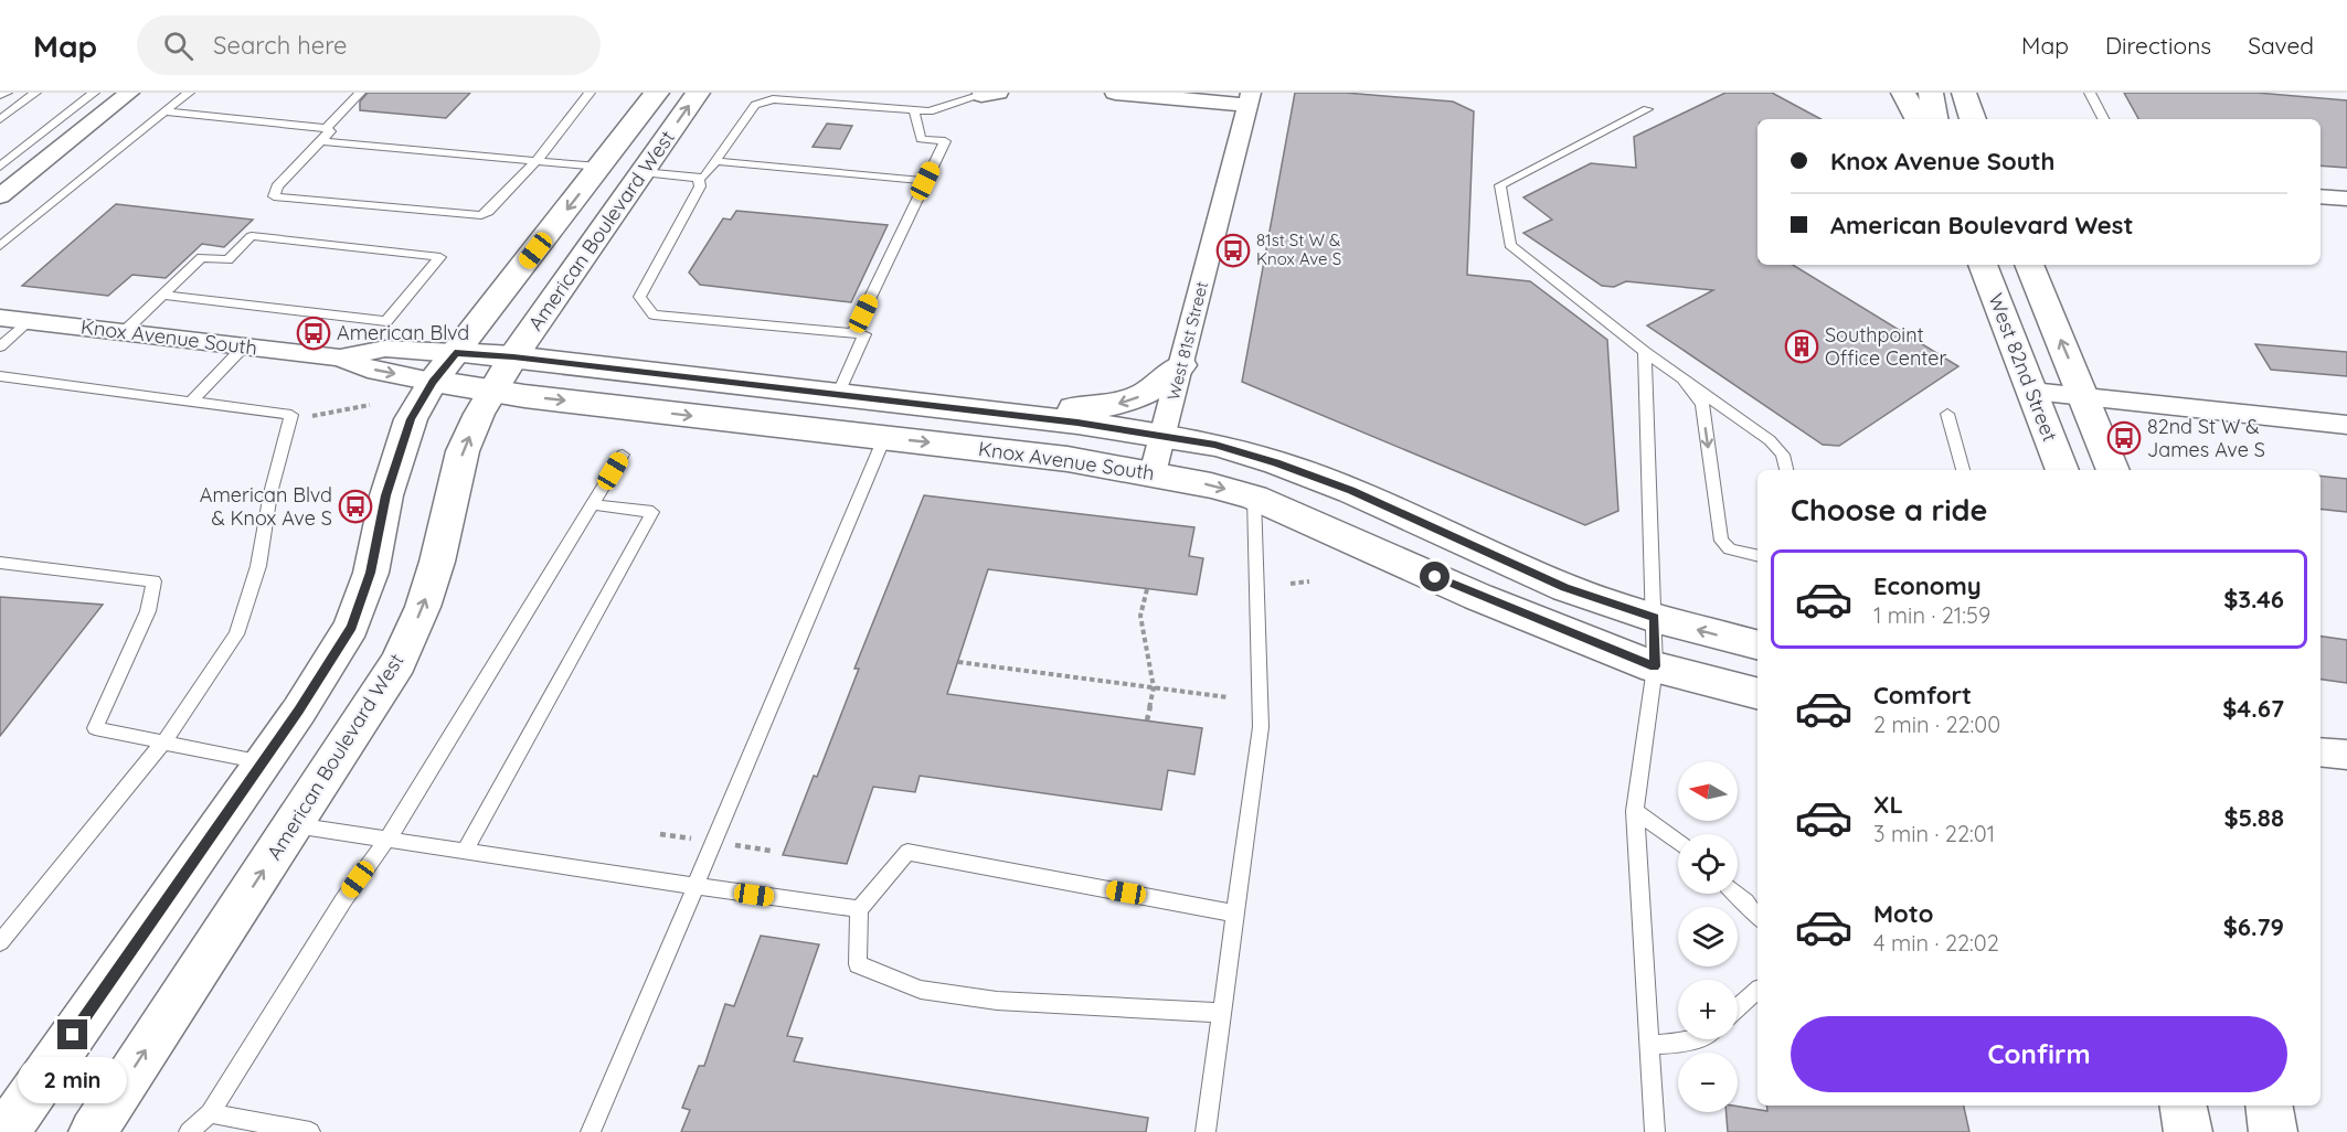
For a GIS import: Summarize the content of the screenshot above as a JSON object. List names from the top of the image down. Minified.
{"streets":{"main road":["American Boulevard West","Knox Avenue South","West 82nd Street"],"street":["West 81st Street"]},"crossings":[["American Boulevard West","Knox Avenue South"],["Knox Avenue South","West 81st Street"]],"places":{"bus stop":["81st St W & Knox Ave S","American Blvd","82nd St W & James Ave S","American Blvd & Knox Ave S"],"building":["Southpoint Office Center"]},"north":"left","page":{"header":"Map","search":"Search here","nav":["Map","Directions","Saved"],"banner":["Knox Avenue South","American Boulevard West"],"heading":"Choose a ride","list":[{"name":"Economy","note":"1 min · 21:59","value":"$3.46"},{"name":"Comfort","note":"2 min · 22:00","value":"$4.67"},{"name":"XL","note":"3 min · 22:01","value":"$5.88"},{"name":"Moto","note":"4 min · 22:02","value":"$6.79"}],"map_buttons":["+","−"],"buttons":"Confirm","bubble":"2 min"}}
